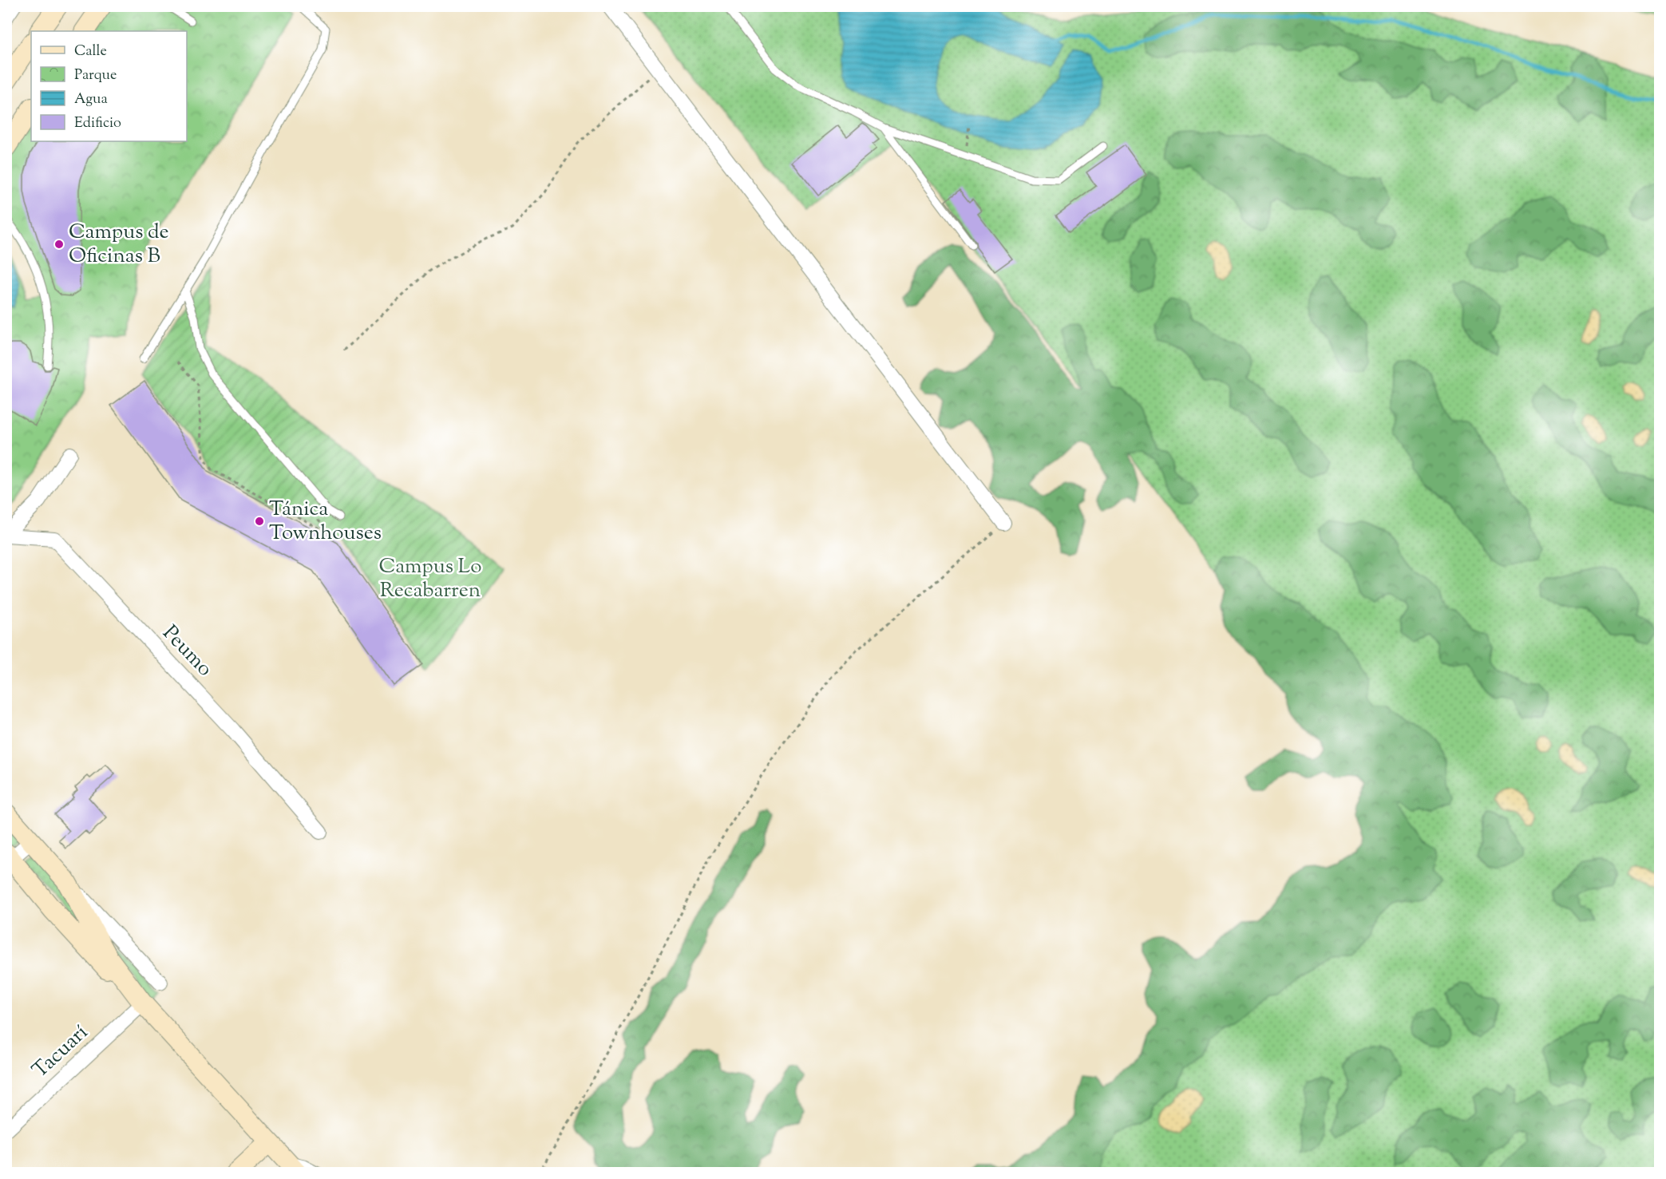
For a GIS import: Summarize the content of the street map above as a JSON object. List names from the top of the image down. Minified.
{"streets":{"street":["Peumo","Tacuarí"]},"parks":["Campus Lo Recabarren"],"places":["Campus de Oficinas B","Tánica Townhouses"],"legend":["Calle","Parque","Agua","Edificio"]}
